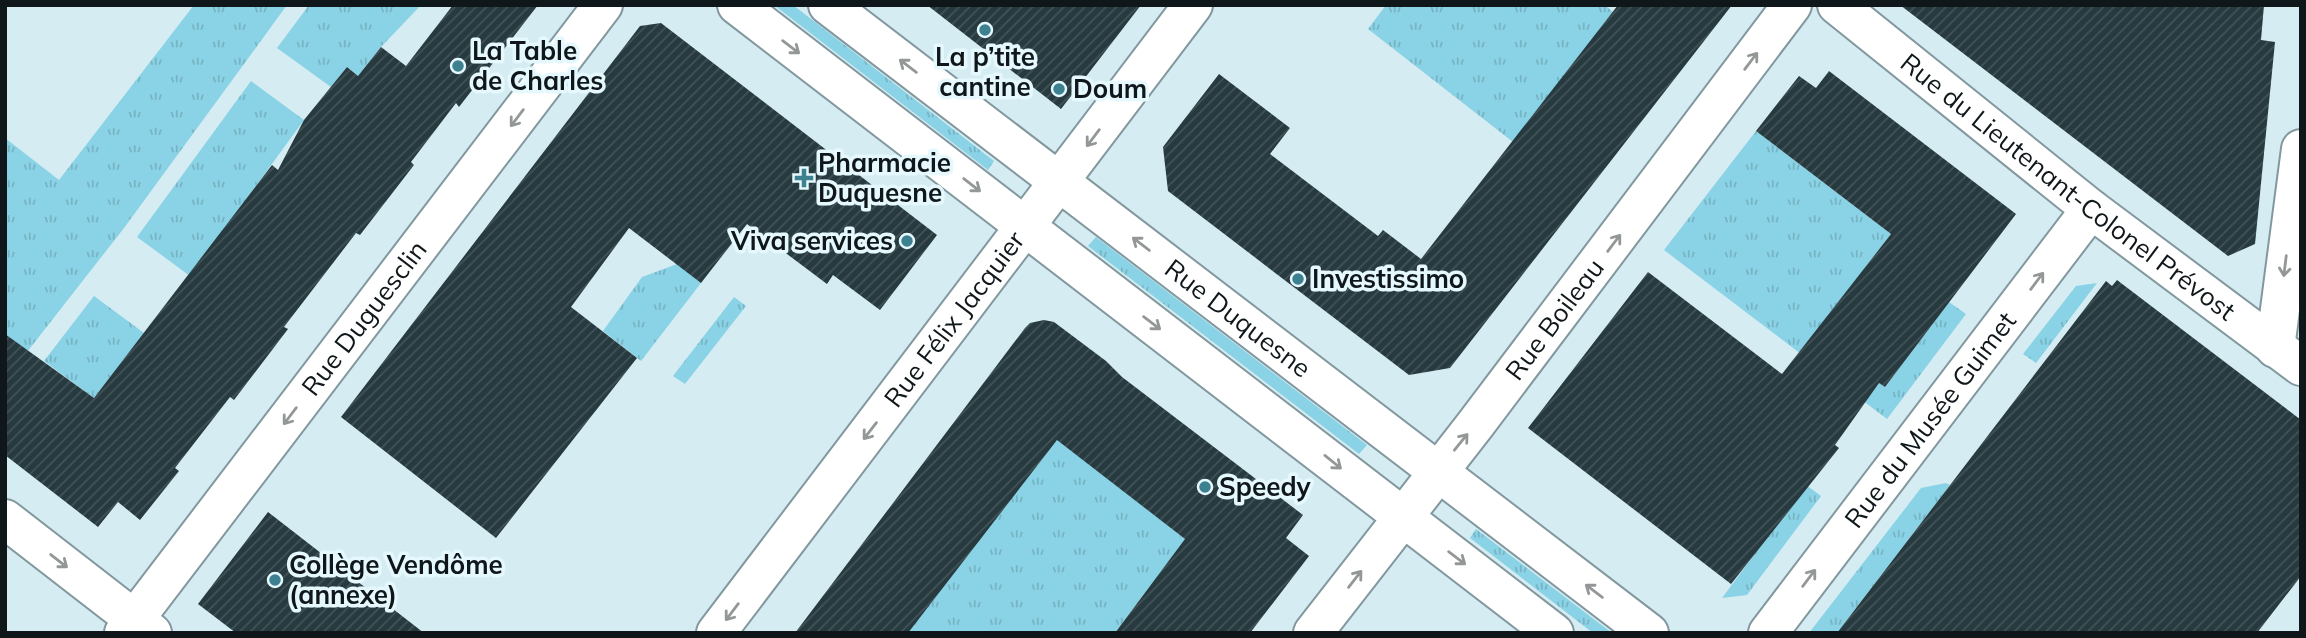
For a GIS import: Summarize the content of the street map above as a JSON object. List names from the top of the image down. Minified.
{"streets":{"street":["Rue du Lieutenant-Colonel Prévost","Rue Duguesclin","Rue Félix Jacquier","Rue Duquesne","Rue Boileau","Rue du Musée Guimet"]},"crossings":[["Rue du Lieutenant-Colonel Prévost","Rue du Musée Guimet"],["Rue Félix Jacquier","Rue Duquesne"],["Rue Duquesne","Rue Boileau"]],"one_way":["Rue Duguesclin","Rue Félix Jacquier","Rue Boileau","Rue du Musée Guimet"],"places":{"other":["La p’tite cantine","La Table de Charles","Doum","Viva services","Investissimo","Speedy","Collège Vendôme (annexe)"],"health":["Pharmacie Duquesne"]}}
